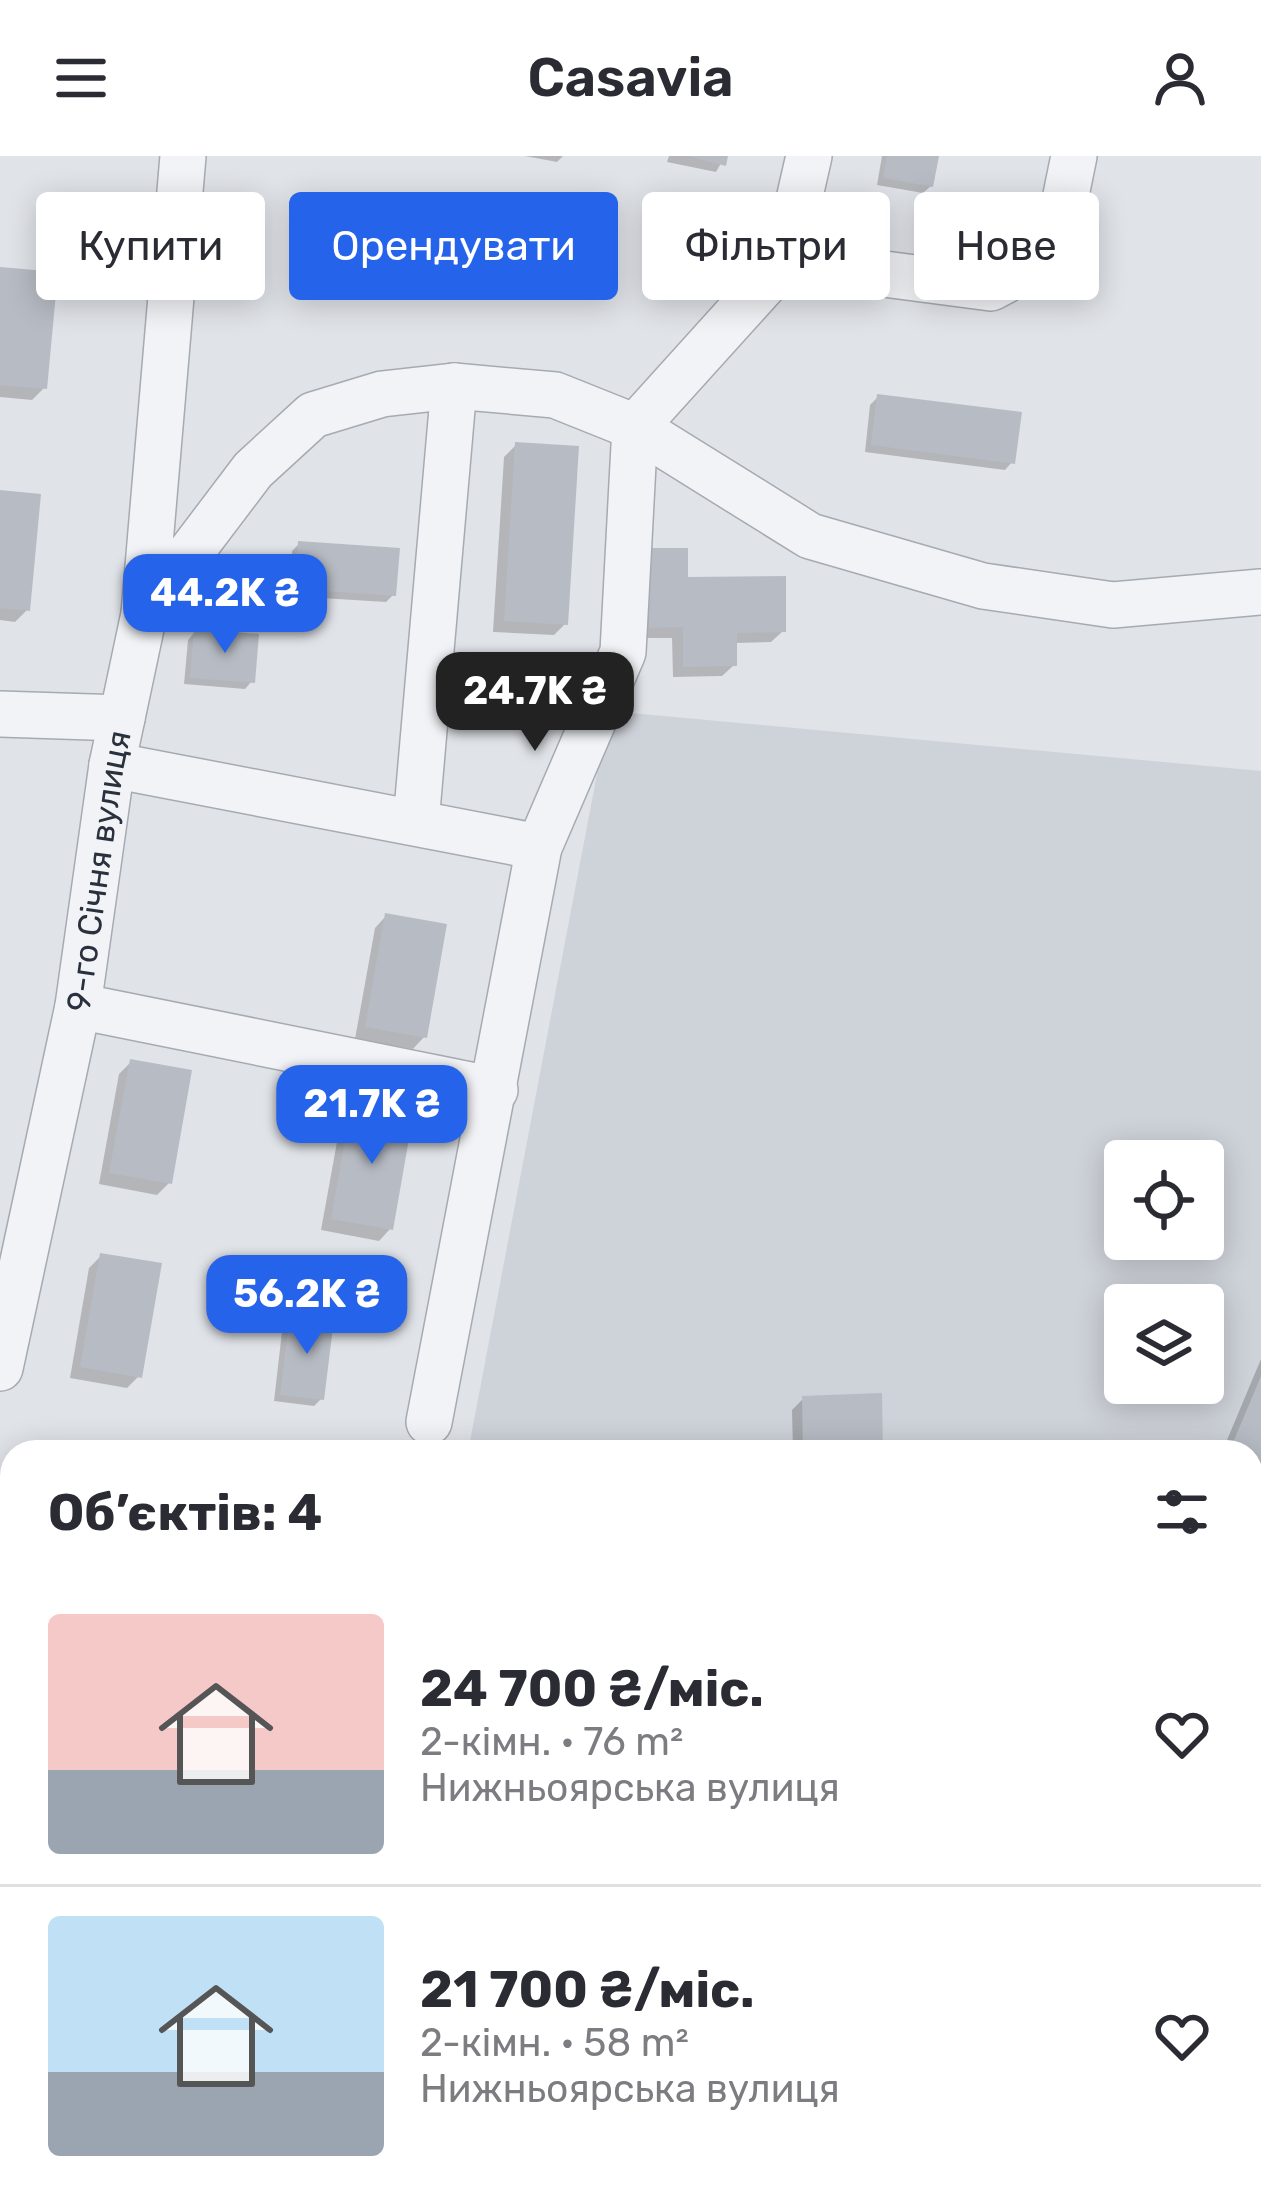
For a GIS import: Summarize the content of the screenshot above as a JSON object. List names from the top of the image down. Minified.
{"streets":{"street":["9-го Січня вулиця"]},"page":{"header":"Casavia","chip":["Купити","Орендувати","Фільтри","Нове"],"price":["44.2K ₴","24.7K ₴","21.7K ₴","56.2K ₴"],"heading":"Об’єктів: 4","list":[{"name":"24 700 ₴/міс.","note":"2-кімн. · 76 m² · Нижньоярська вулиця"},{"name":"21 700 ₴/міс.","note":"2-кімн. · 58 m² · Нижньоярська вулиця"}]}}
